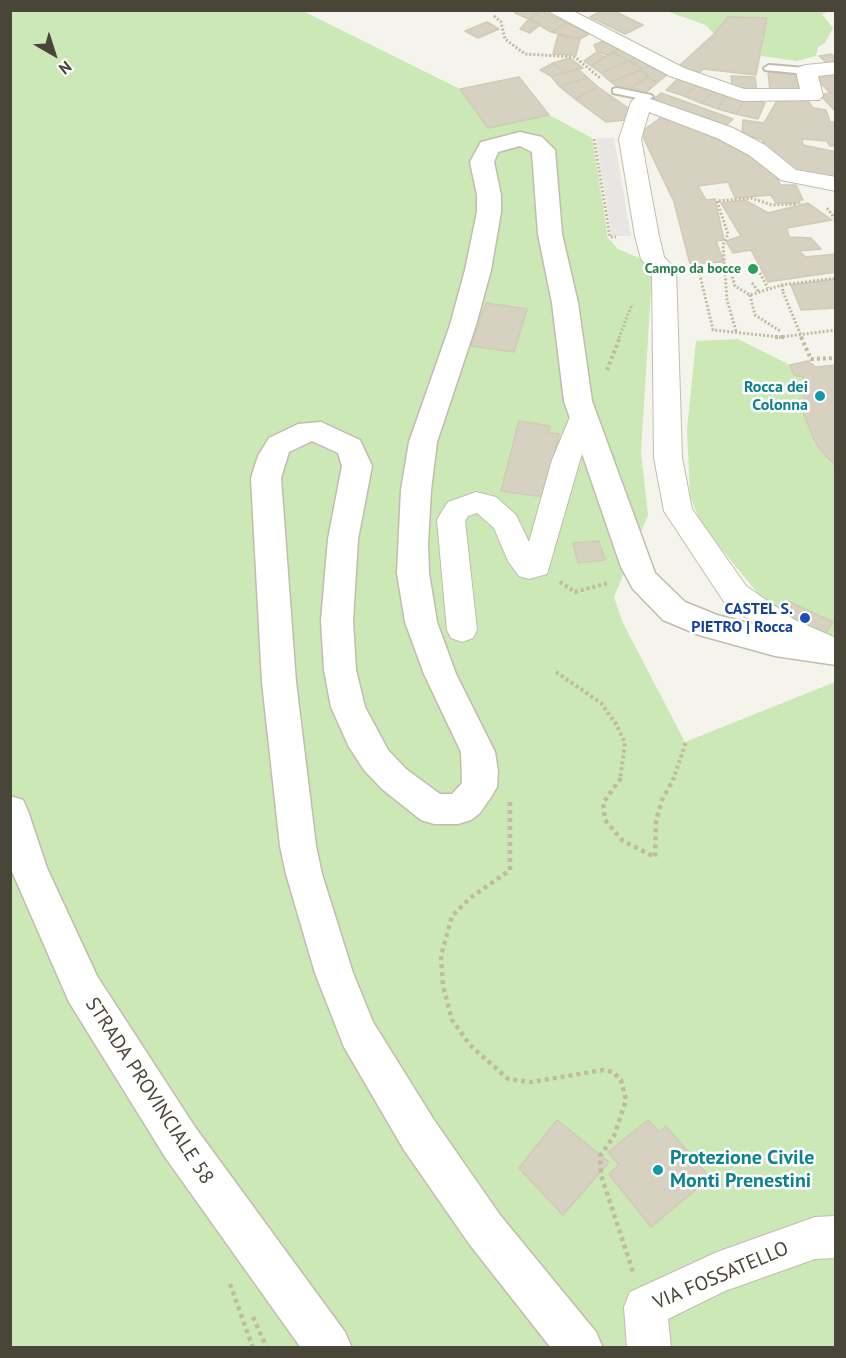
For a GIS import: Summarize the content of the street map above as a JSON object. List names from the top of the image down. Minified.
{"streets":{"street":["STRADA PROVINCIALE 58","VIA FOSSATELLO"]},"places":["Campo da bocce","Rocca dei Colonna","CASTEL S. PIETRO | Rocca","Protezione Civile Monti Prenestini"],"north":"bottom right"}
